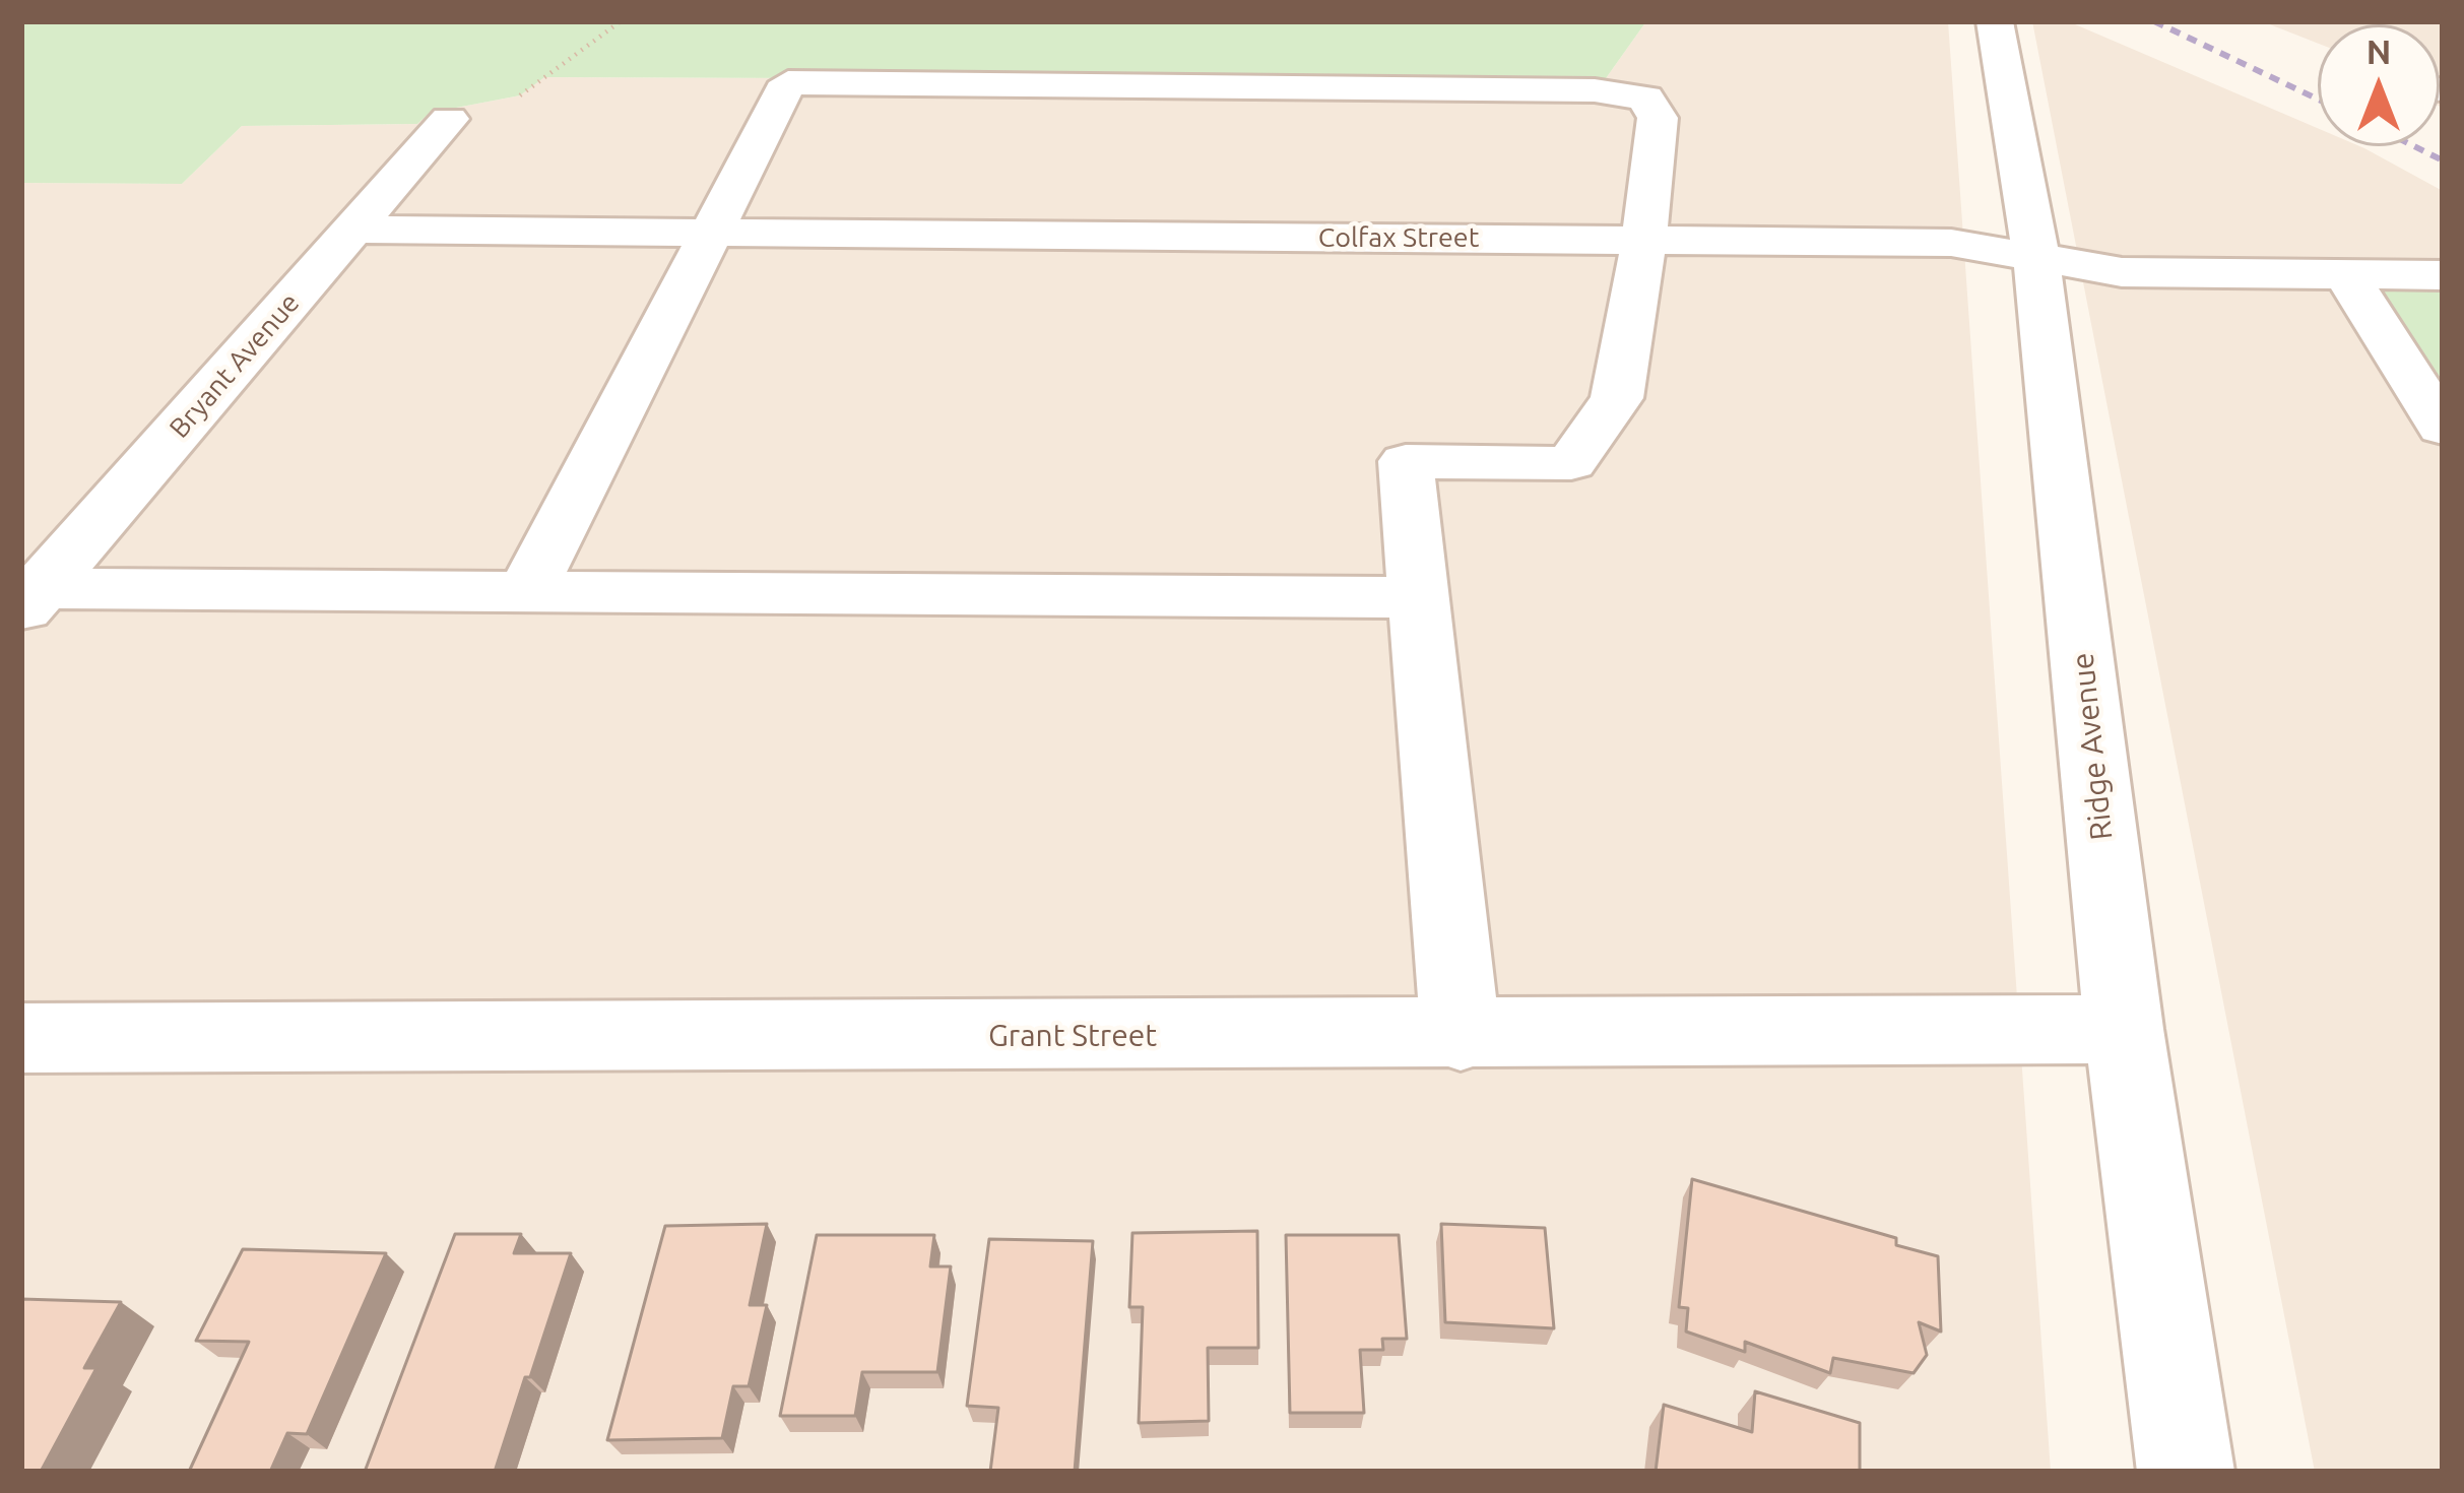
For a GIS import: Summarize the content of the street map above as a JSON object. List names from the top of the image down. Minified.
{"streets":{"street":["Colfax Street","Bryant Avenue","Ridge Avenue","Grant Street"]},"crossings":[["Colfax Street","Bryant Avenue"],["Colfax Street","Ridge Avenue"],["Ridge Avenue","Grant Street"]],"north":"top"}
